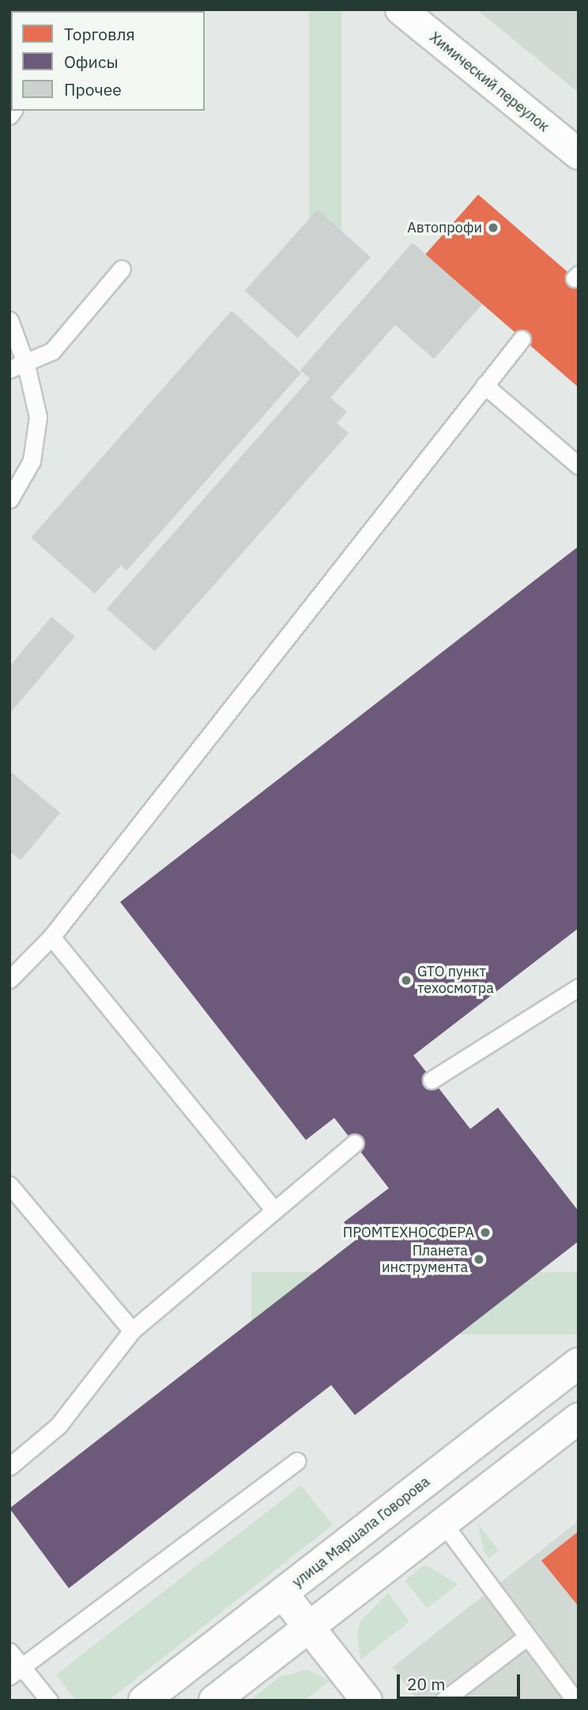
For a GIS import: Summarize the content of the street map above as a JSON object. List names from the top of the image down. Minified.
{"streets":{"street":["Химический переулок","улица Маршала Говорова"]},"places":["Автопрофи","GTO пункт техосмотра","ПРОМТЕХНОСФЕРА","Планета инструмента"],"legend":["Торговля","Офисы","Прочее"],"scale_bar":"20 m"}
